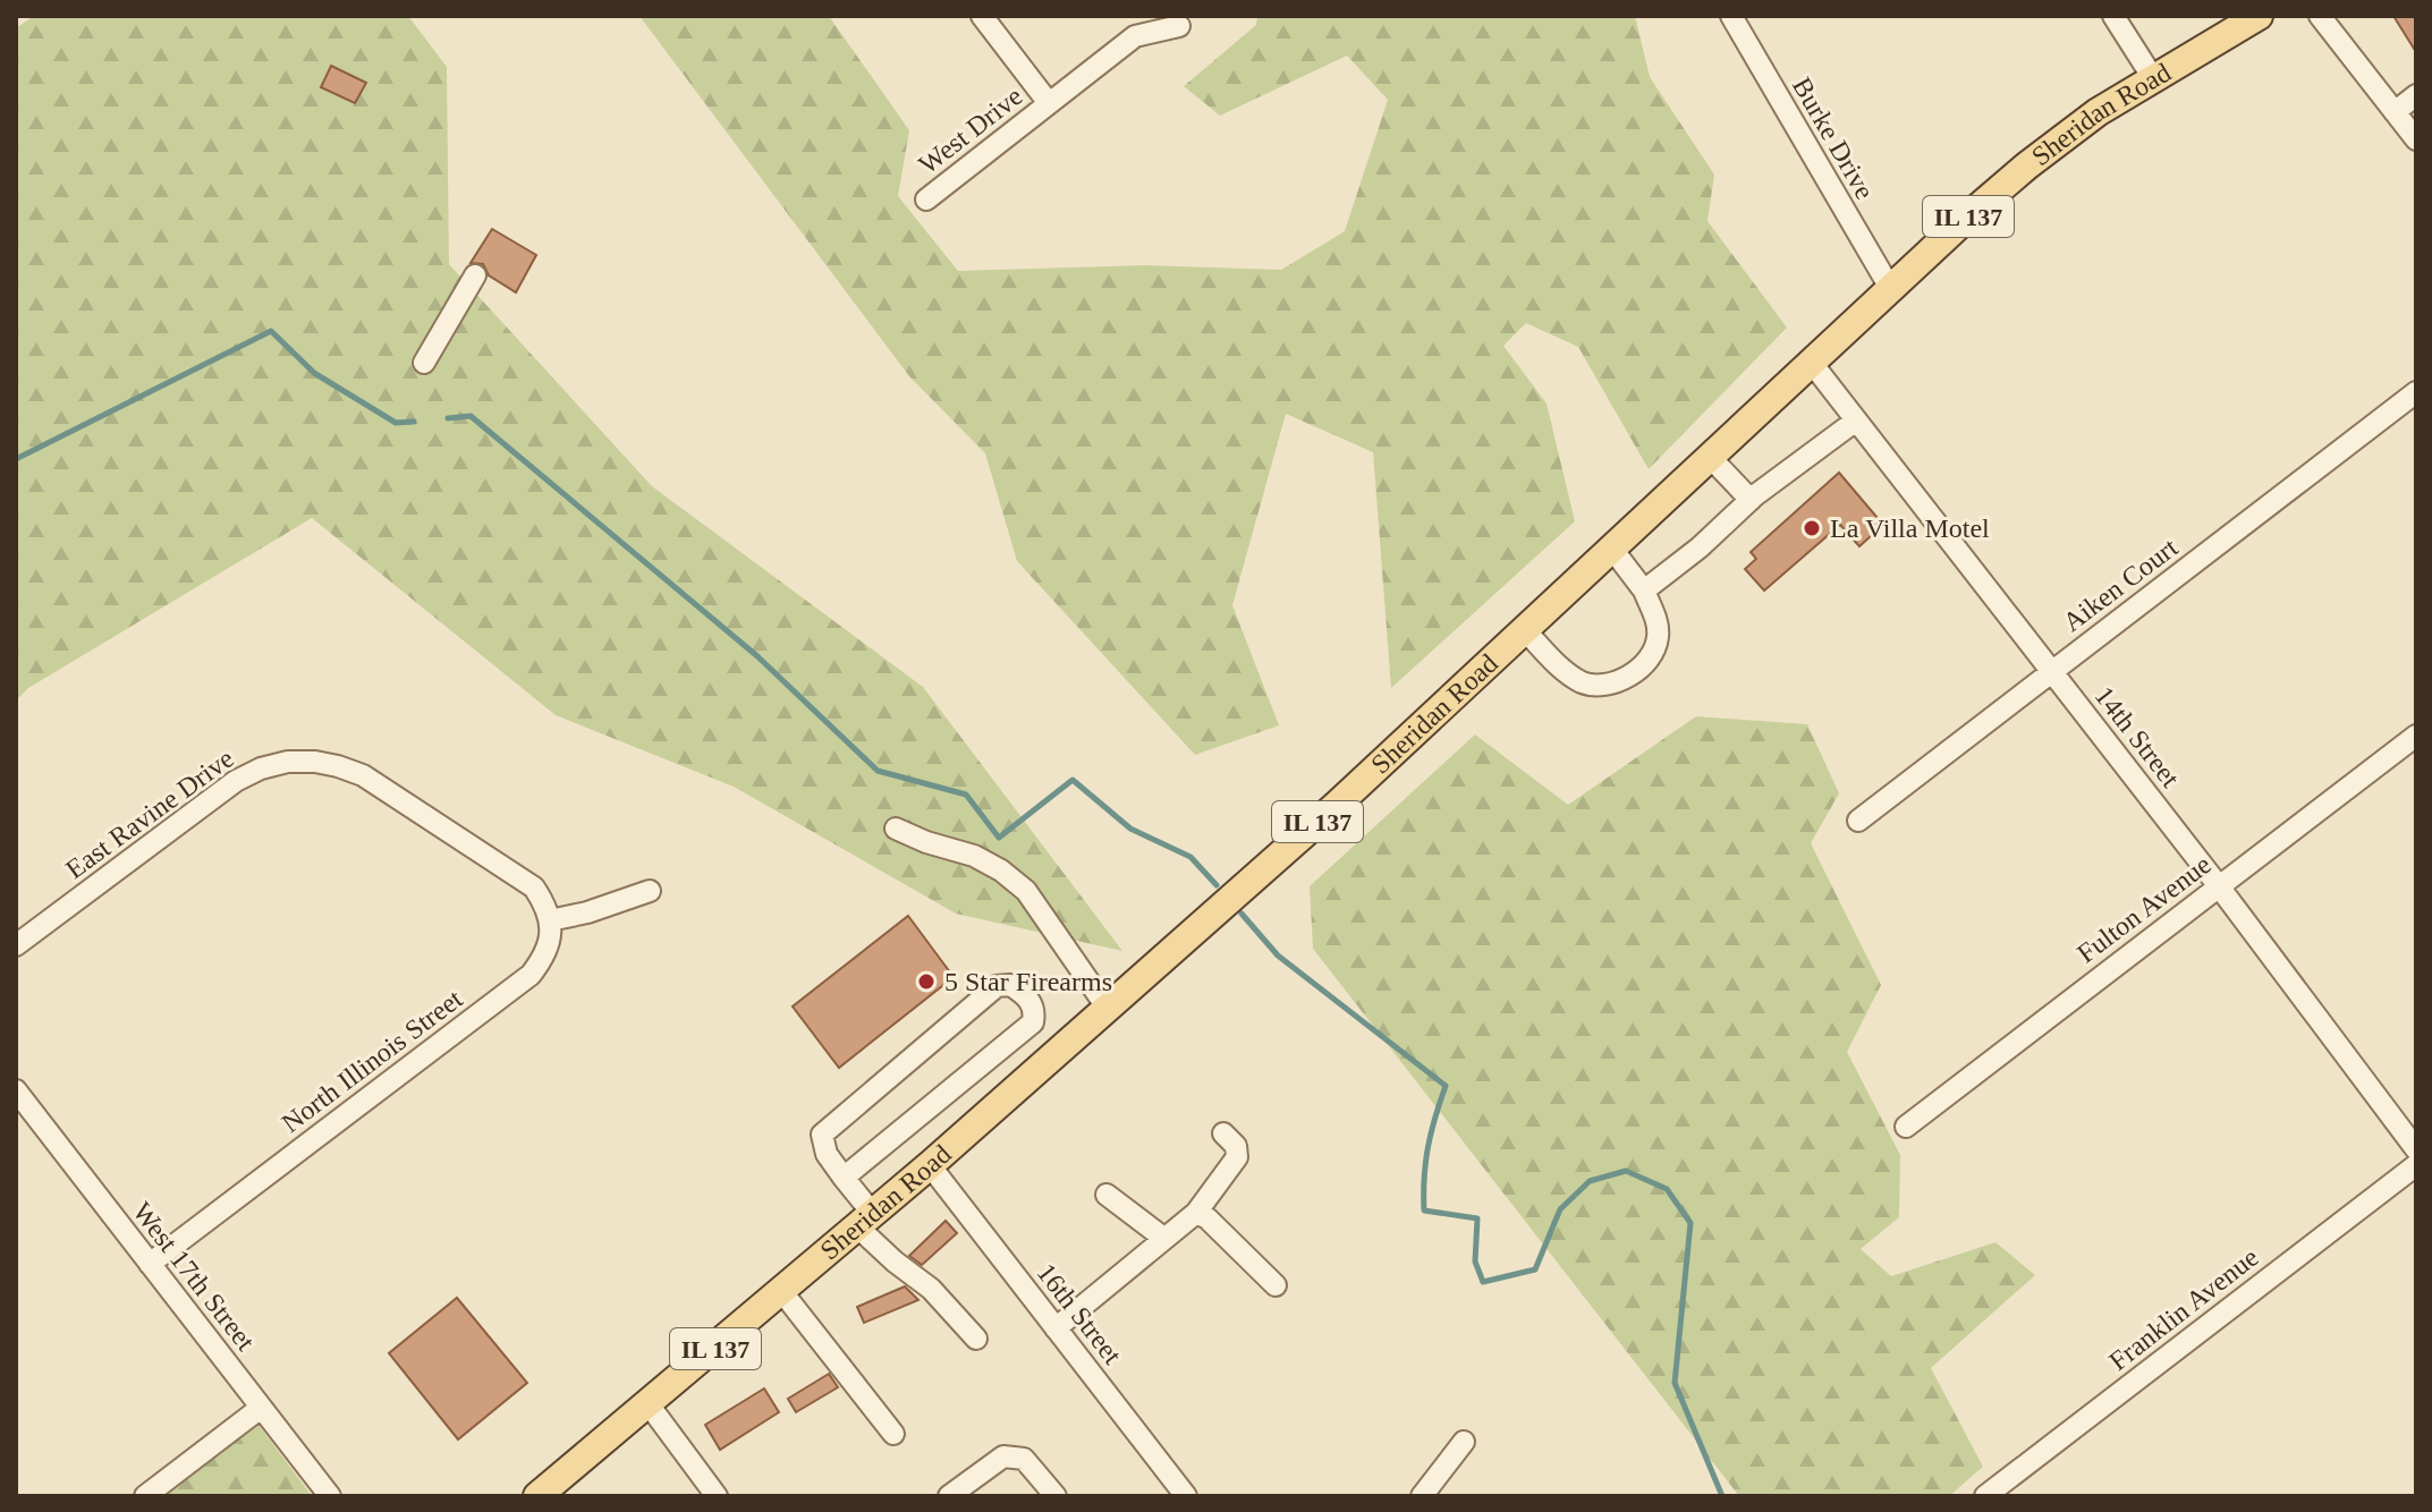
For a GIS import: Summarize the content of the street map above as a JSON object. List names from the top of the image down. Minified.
{"streets":{"main road":["Sheridan Road","IL 137"],"street":["West Drive","Burke Drive","Aiken Court","14th Street","East Ravine Drive","Fulton Avenue","North Illinois Street","West 17th Street","Franklin Avenue","16th Street"]},"crossings":[["Sheridan Road","Burke Drive"],["Sheridan Road","14th Street"],["Sheridan Road","16th Street"],["Aiken Court","14th Street"],["14th Street","Fulton Avenue"],["East Ravine Drive","North Illinois Street"],["North Illinois Street","West 17th Street"]],"places":["La Villa Motel","5 Star Firearms"]}
